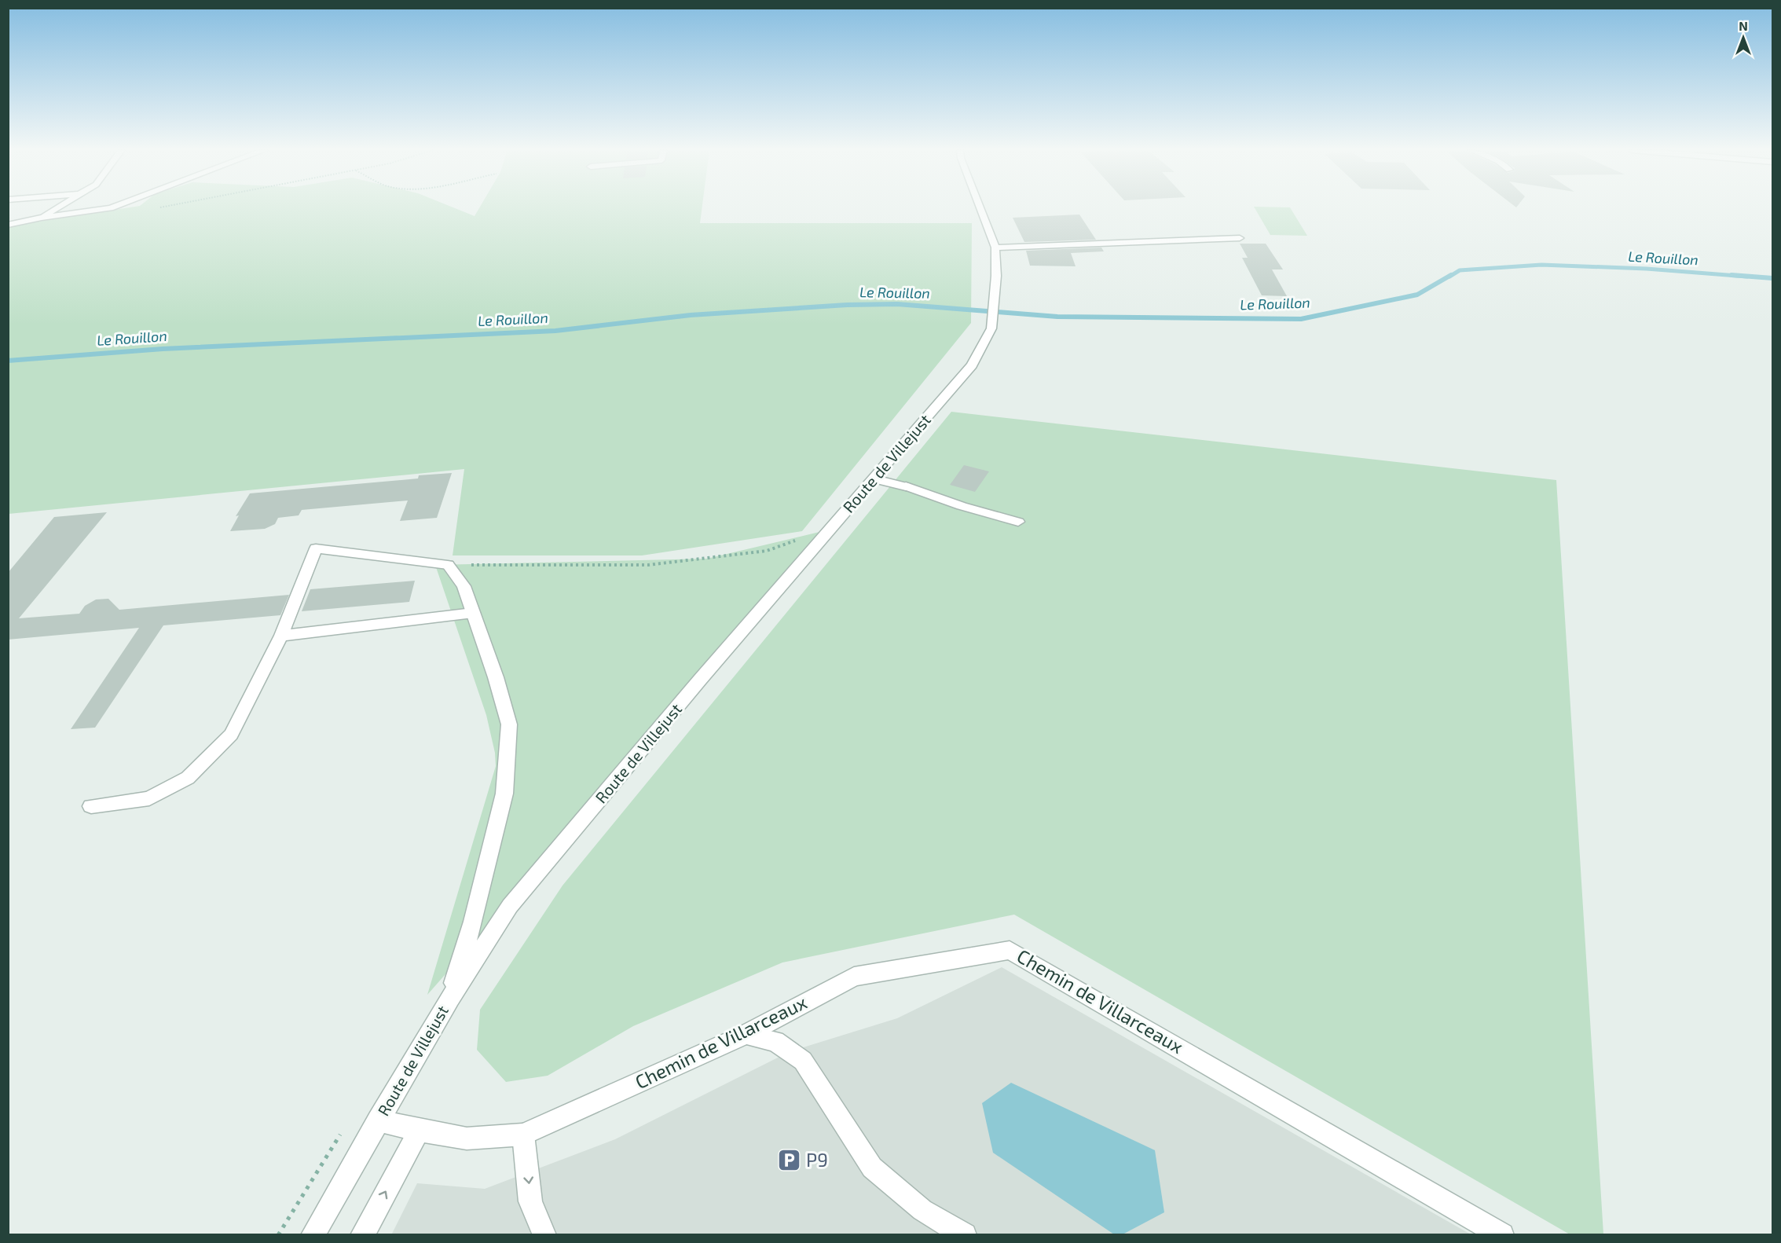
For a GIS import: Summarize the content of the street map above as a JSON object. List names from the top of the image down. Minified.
{"streets":{"street":["Route de Villejust","Chemin de Villarceaux"]},"crossings":[["Route de Villejust","Chemin de Villarceaux"]],"water":["Le Rouillon"],"places":{"parking":["P9"]},"north":"top"}
